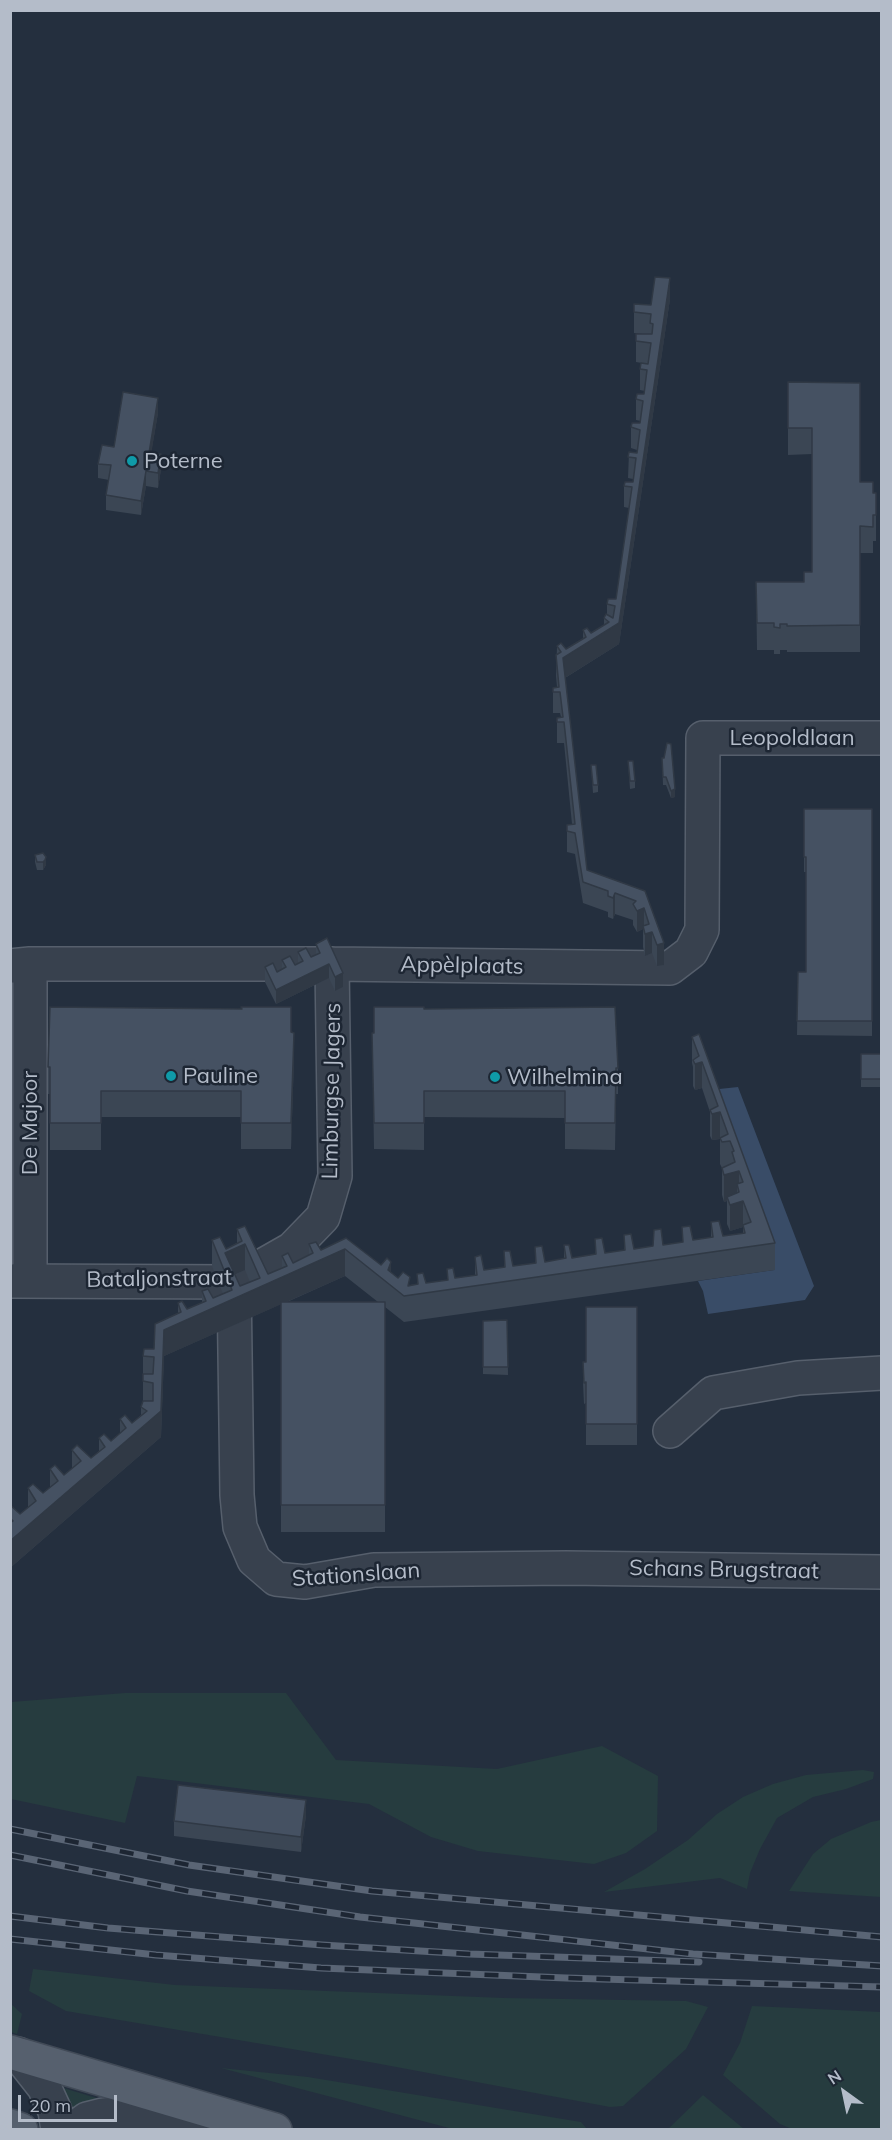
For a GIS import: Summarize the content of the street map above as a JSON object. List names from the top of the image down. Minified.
{"streets":{"street":["Leopoldlaan","Appèlplaats","Limburgse Jagers","De Majoor","Bataljonstraat","Schans Brugstraat","Stationslaan"]},"crossings":[["Leopoldlaan","Appèlplaats"],["Appèlplaats","Limburgse Jagers"],["Appèlplaats","De Majoor"],["Limburgse Jagers","Bataljonstraat"],["De Majoor","Bataljonstraat"],["Bataljonstraat","Stationslaan"],["Schans Brugstraat","Stationslaan"]],"places":["Poterne","Pauline","Wilhelmina"],"scale_bar":"20 m","north":"top left"}
